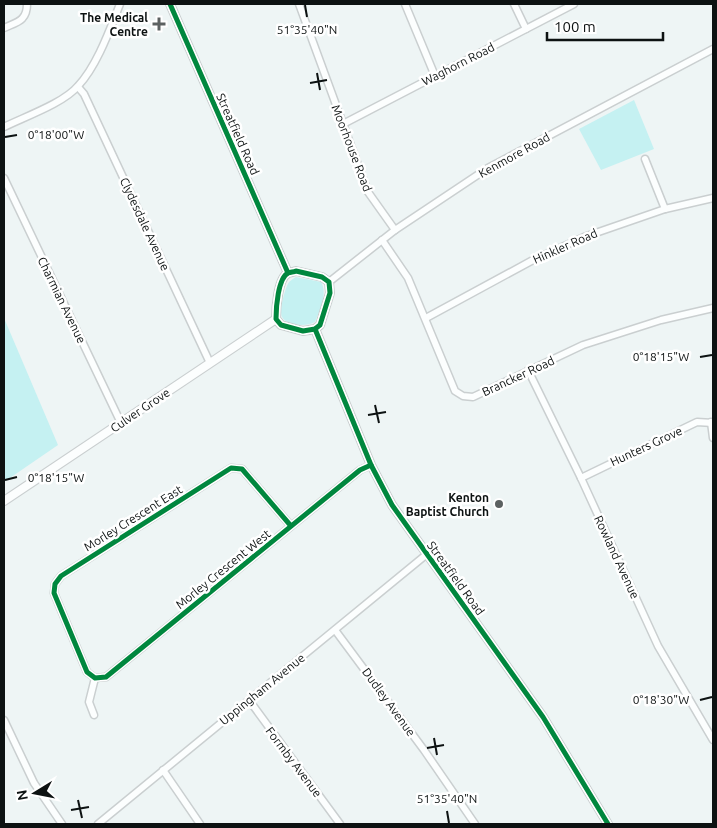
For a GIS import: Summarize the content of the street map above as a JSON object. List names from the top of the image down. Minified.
{"streets":{"street":["Waghorn Road","Streatfield Road","Moorhouse Road","Kenmore Road","Clydesdale Avenue","Hinkler Road","Charmian Avenue","Brancker Road","Culver Grove","Hunters Grove","Morley Crescent East","Rowland Avenue","Morley Crescent West","Uppingham Avenue","Dudley Avenue","Formby Avenue"]},"crossings":[["Waghorn Road","Moorhouse Road"],["Streatfield Road","Kenmore Road"],["Streatfield Road","Culver Grove"],["Streatfield Road","Morley Crescent West"],["Streatfield Road","Uppingham Avenue"],["Moorhouse Road","Kenmore Road"],["Kenmore Road","Brancker Road"],["Kenmore Road","Culver Grove"],["Clydesdale Avenue","Culver Grove"],["Hinkler Road","Brancker Road"],["Charmian Avenue","Culver Grove"],["Brancker Road","Rowland Avenue"],["Hunters Grove","Rowland Avenue"],["Morley Crescent East","Morley Crescent West"],["Uppingham Avenue","Dudley Avenue"],["Uppingham Avenue","Formby Avenue"]],"places":{"health":["The Medical Centre"],"other":["Kenton Baptist Church"]},"scale_bar":"100 m","north":"left","coordinates":["51°35'40\"N","0°18'00\"W","0°18'15\"W","0°18'30\"W"]}
